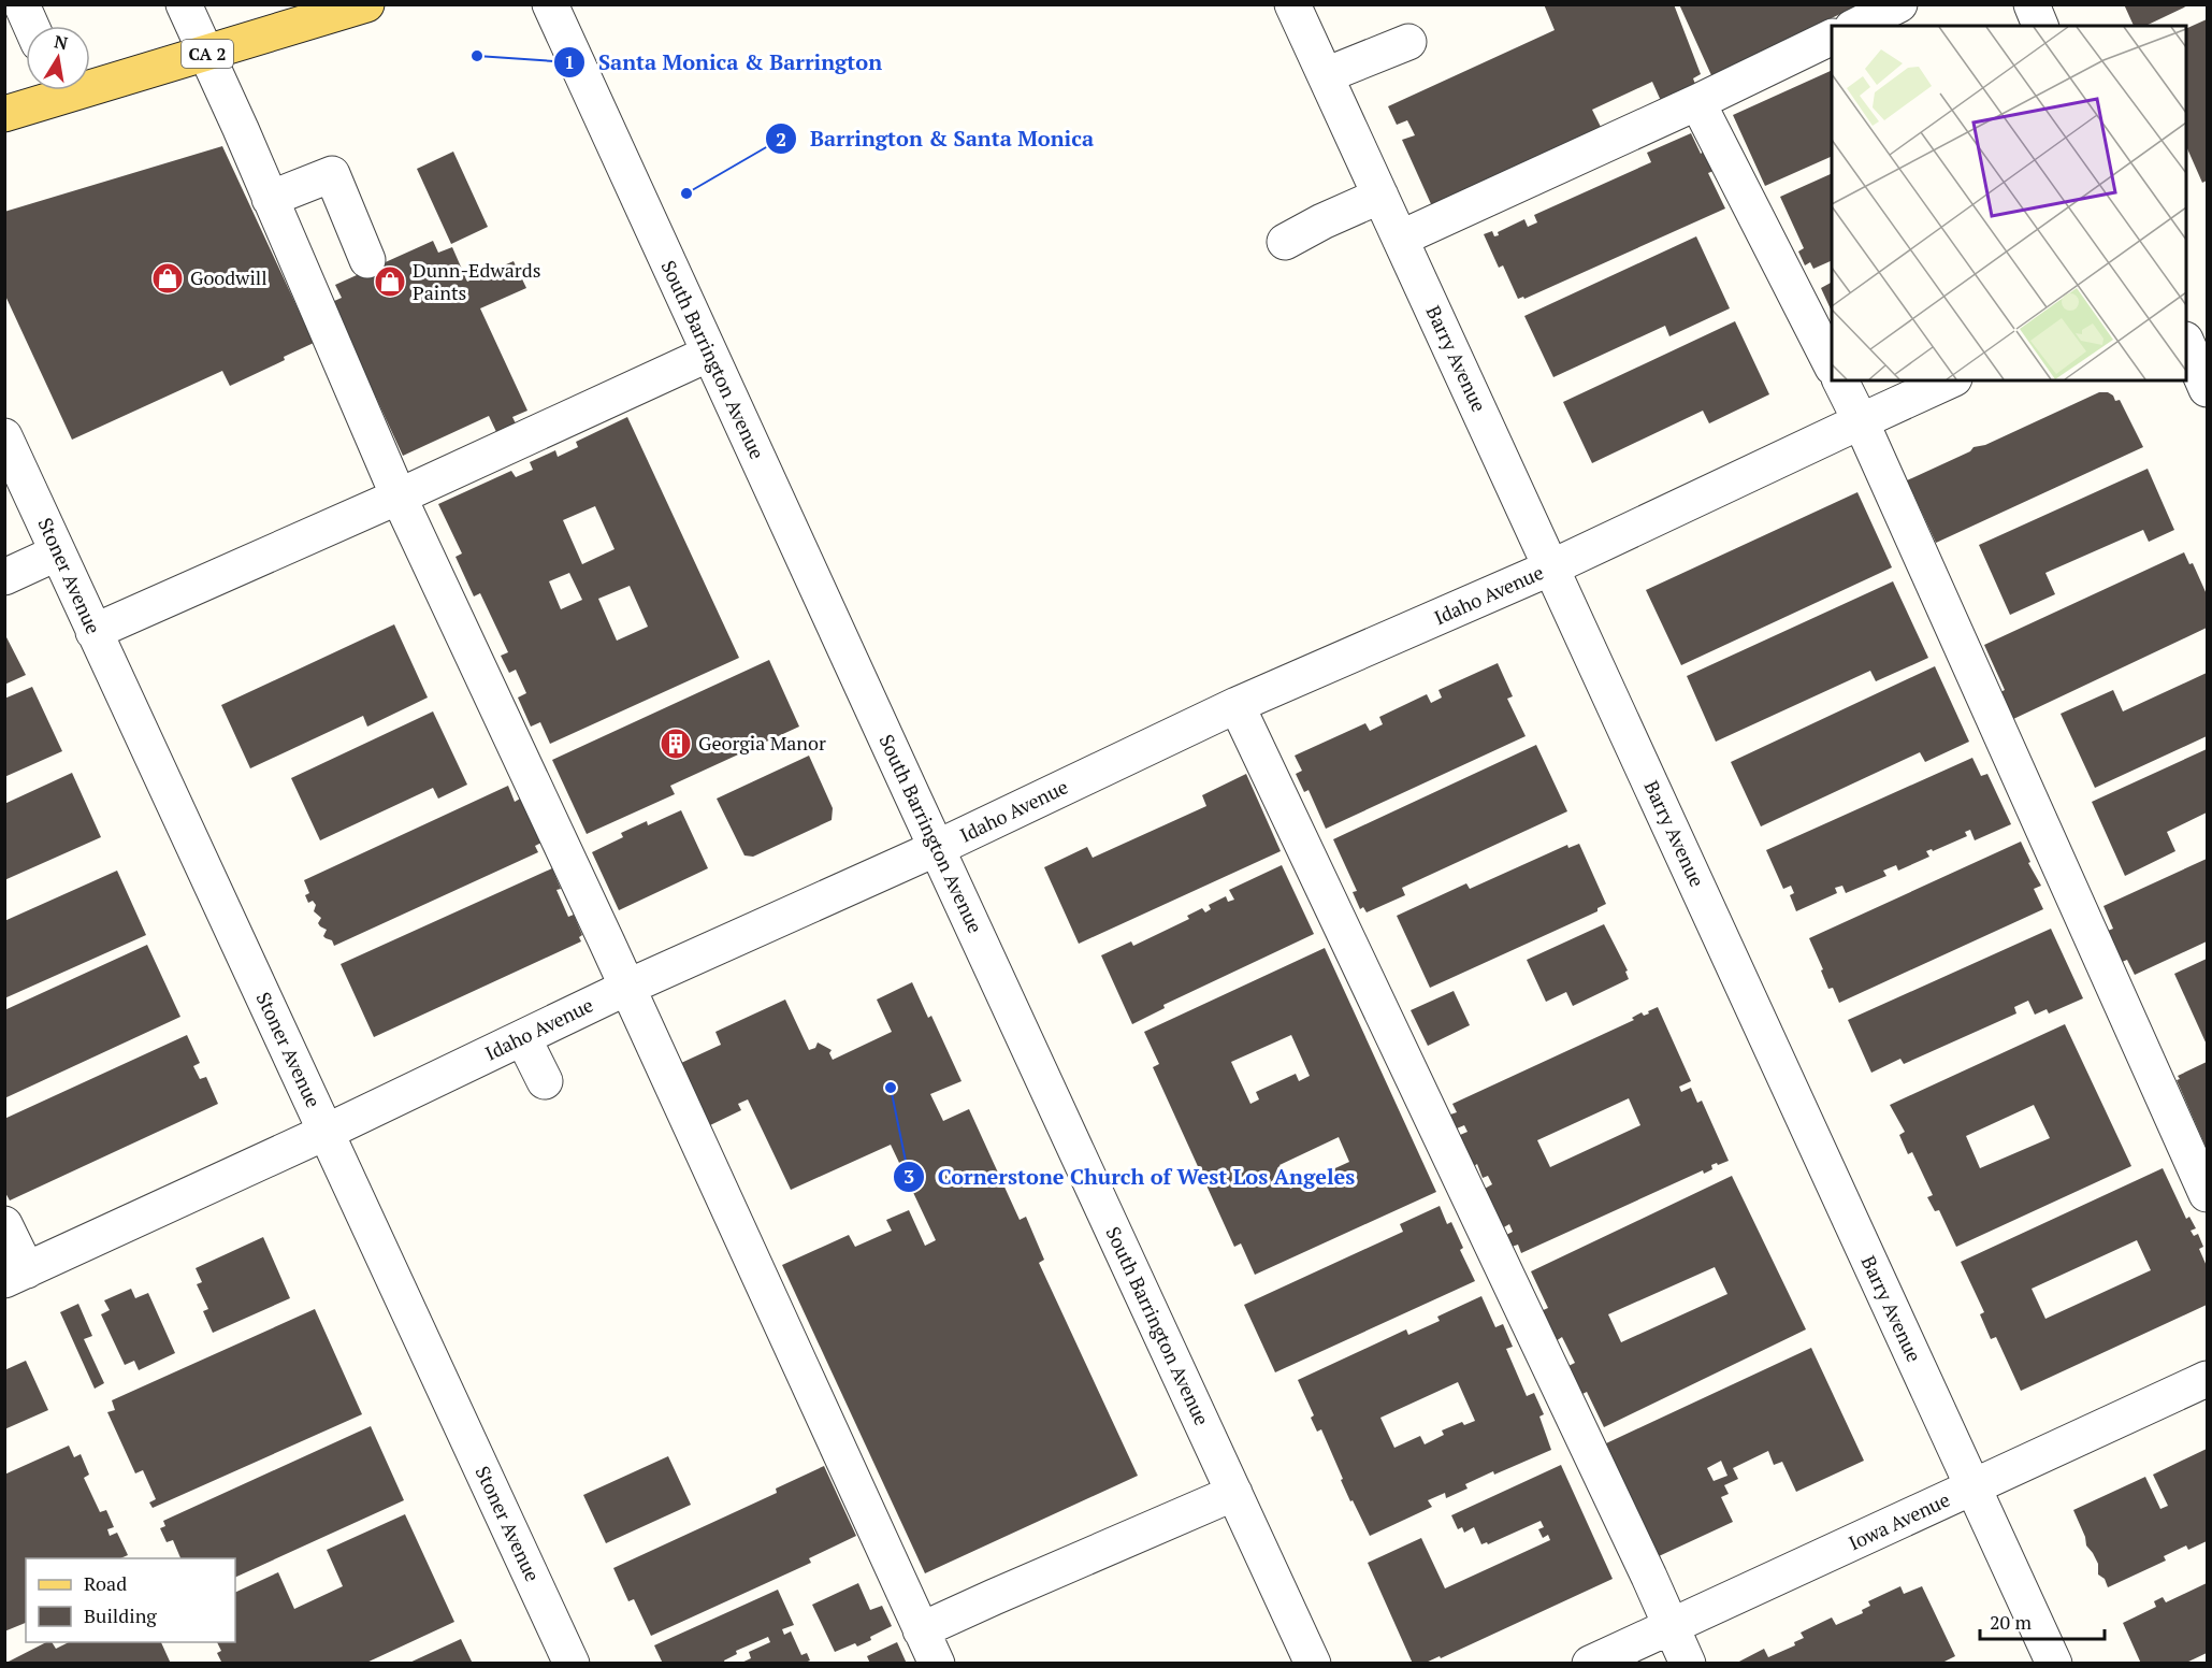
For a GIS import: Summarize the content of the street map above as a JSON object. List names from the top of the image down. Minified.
{"streets":{"main road":["CA 2"],"street":["Barry Avenue","South Barrington Avenue","Stoner Avenue","Idaho Avenue","Iowa Avenue"]},"crossings":[["Barry Avenue","Idaho Avenue"],["Barry Avenue","Iowa Avenue"],["South Barrington Avenue","Idaho Avenue"],["Stoner Avenue","Idaho Avenue"]],"places":{"other":["Santa Monica & Barrington","Barrington & Santa Monica","Cornerstone Church of West Los Angeles"],"shop":["Goodwill","Dunn-Edwards Paints"],"building":["Georgia Manor"]},"legend":["Road","Building"],"scale_bar":"20 m","north":"top"}
